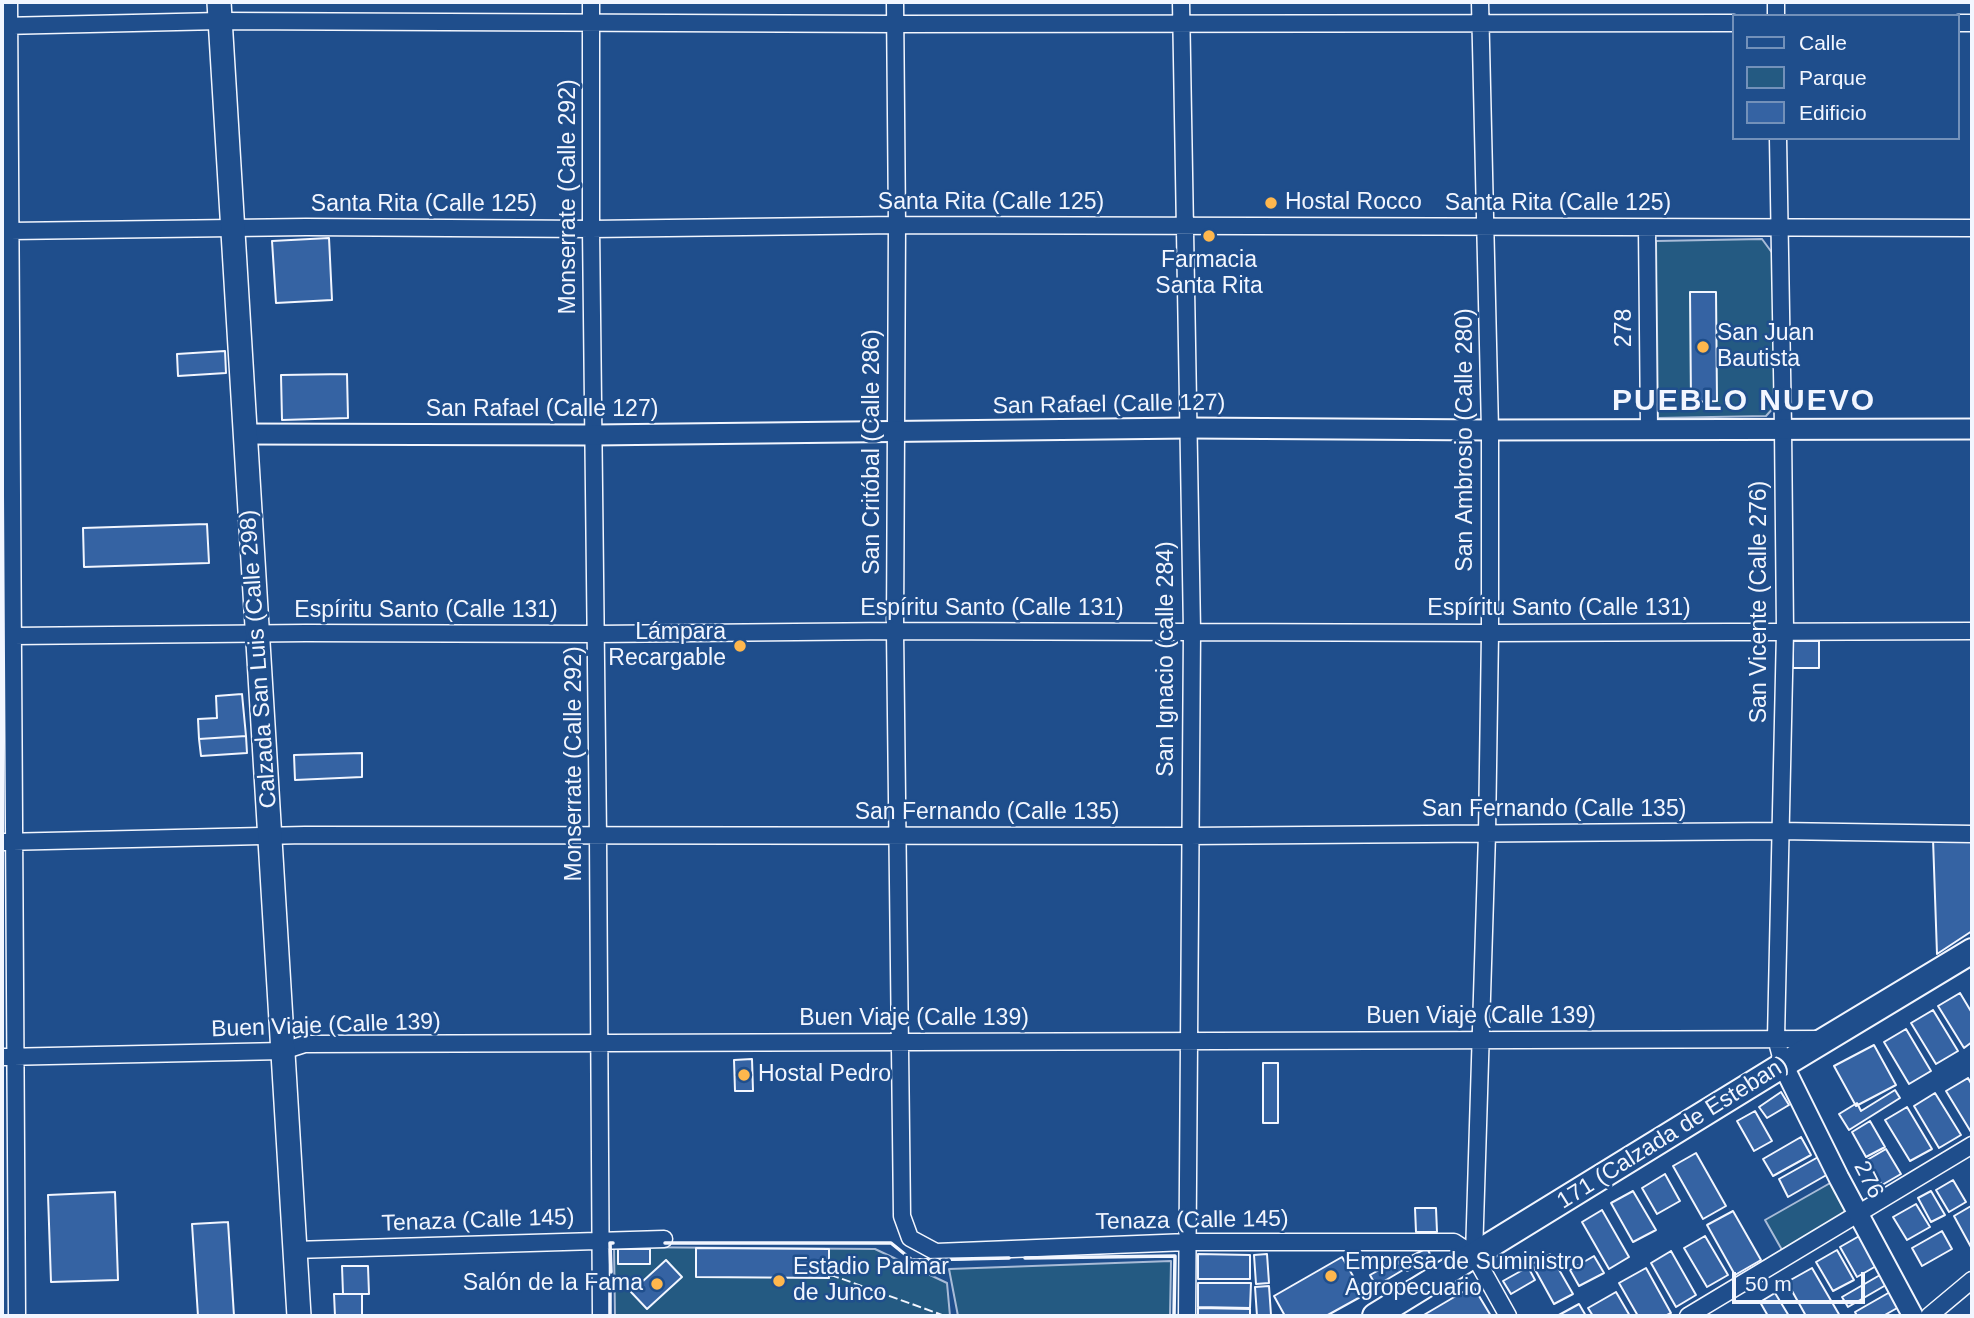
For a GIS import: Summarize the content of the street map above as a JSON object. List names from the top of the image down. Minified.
{"streets":{"main road":["Calzada San Luis (Calle 298)","171 (Calzada de Esteban)"],"street":["Monserrate (Calle 292)","Santa Rita (Calle 125)","278","San Rafael (Calle 127)","San Ambrosio (Calle 280)","San Critóbal (Calle 286)","San Vicente (Calle 276)","Espíritu Santo (Calle 131)","San Ignacio (calle 284)","San Fernando (Calle 135)","Buen Viaje (Calle 139)","276","Tenaza (Calle 145)"]},"crossings":[["Monserrate (Calle 292)","Santa Rita (Calle 125)"],["Monserrate (Calle 292)","San Rafael (Calle 127)"],["Monserrate (Calle 292)","Espíritu Santo (Calle 131)"],["Monserrate (Calle 292)","San Fernando (Calle 135)"],["Monserrate (Calle 292)","Buen Viaje (Calle 139)"],["Monserrate (Calle 292)","Tenaza (Calle 145)"],["Santa Rita (Calle 125)","278"],["Santa Rita (Calle 125)","San Ambrosio (Calle 280)"],["Santa Rita (Calle 125)","San Critóbal (Calle 286)"],["Santa Rita (Calle 125)","San Vicente (Calle 276)"],["Santa Rita (Calle 125)","Calzada San Luis (Calle 298)"],["Santa Rita (Calle 125)","San Ignacio (calle 284)"],["278","San Rafael (Calle 127)"],["San Rafael (Calle 127)","San Ambrosio (Calle 280)"],["San Rafael (Calle 127)","San Critóbal (Calle 286)"],["San Rafael (Calle 127)","San Vicente (Calle 276)"],["San Rafael (Calle 127)","Calzada San Luis (Calle 298)"],["San Rafael (Calle 127)","San Ignacio (calle 284)"],["San Ambrosio (Calle 280)","Espíritu Santo (Calle 131)"],["San Ambrosio (Calle 280)","San Fernando (Calle 135)"],["San Ambrosio (Calle 280)","Buen Viaje (Calle 139)"],["San Ambrosio (Calle 280)","171 (Calzada de Esteban)"],["San Ambrosio (Calle 280)","Tenaza (Calle 145)"],["San Critóbal (Calle 286)","Espíritu Santo (Calle 131)"],["San Critóbal (Calle 286)","San Fernando (Calle 135)"],["San Critóbal (Calle 286)","Buen Viaje (Calle 139)"],["San Critóbal (Calle 286)","Tenaza (Calle 145)"],["San Vicente (Calle 276)","Espíritu Santo (Calle 131)"],["San Vicente (Calle 276)","San Fernando (Calle 135)"],["San Vicente (Calle 276)","Buen Viaje (Calle 139)"],["San Vicente (Calle 276)","171 (Calzada de Esteban)"],["San Vicente (Calle 276)","276"],["Espíritu Santo (Calle 131)","Calzada San Luis (Calle 298)"],["Espíritu Santo (Calle 131)","San Ignacio (calle 284)"],["Calzada San Luis (Calle 298)","San Fernando (Calle 135)"],["Calzada San Luis (Calle 298)","Buen Viaje (Calle 139)"],["Calzada San Luis (Calle 298)","Tenaza (Calle 145)"],["San Ignacio (calle 284)","San Fernando (Calle 135)"],["San Ignacio (calle 284)","Buen Viaje (Calle 139)"],["San Ignacio (calle 284)","Tenaza (Calle 145)"],["Buen Viaje (Calle 139)","171 (Calzada de Esteban)"],["171 (Calzada de Esteban)","276"],["171 (Calzada de Esteban)","Tenaza (Calle 145)"]],"districts":["PUEBLO NUEVO"],"places":["Hostal Rocco","Farmacia Santa Rita","San Juan Bautista","Lámpara Recargable","Hostal Pedro","Empresa de Suministro Agropecuario","Estadio Palmar de Junco","Salón de la Fama"],"legend":["Calle","Parque","Edificio"],"scale_bar":"50 m"}
